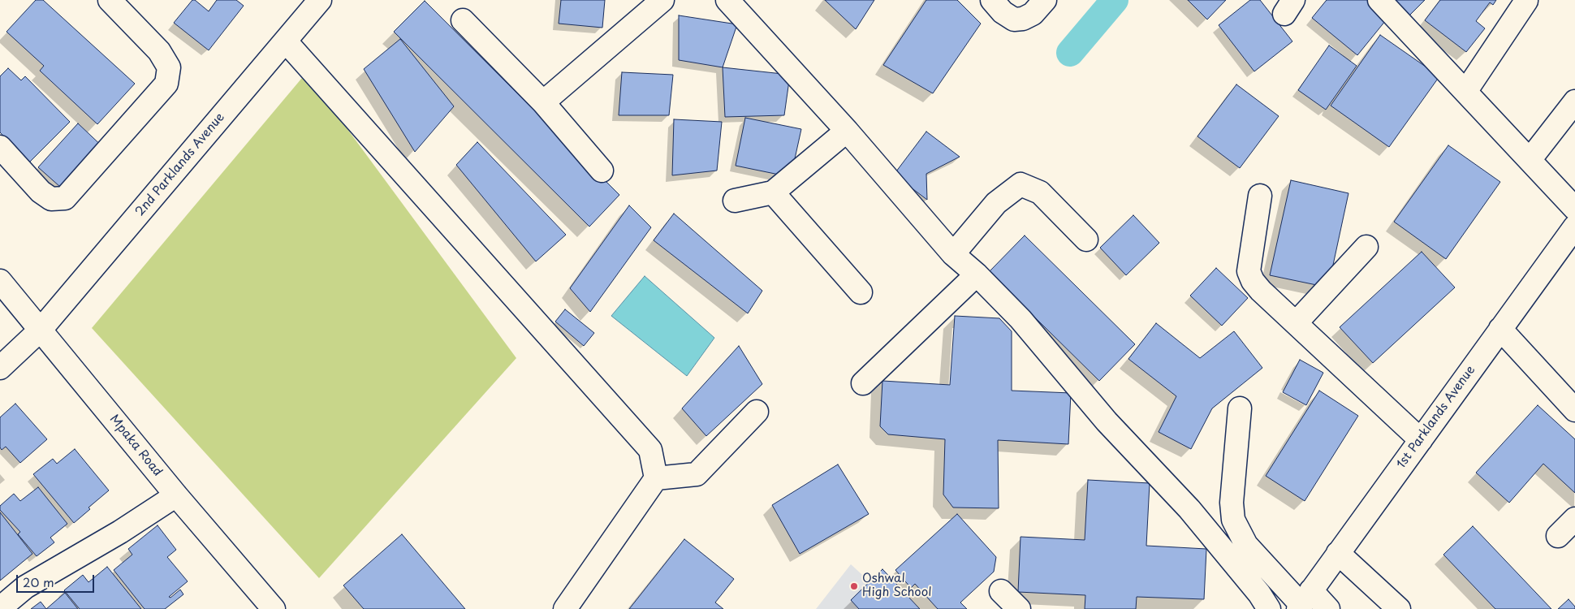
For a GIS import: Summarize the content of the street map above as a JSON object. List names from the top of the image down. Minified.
{"streets":{"street":["2nd Parklands Avenue","1st Parklands Avenue","Mpaka Road"]},"crossings":[["2nd Parklands Avenue","Mpaka Road"]],"places":["Oshwal High School"],"scale_bar":"20 m"}
